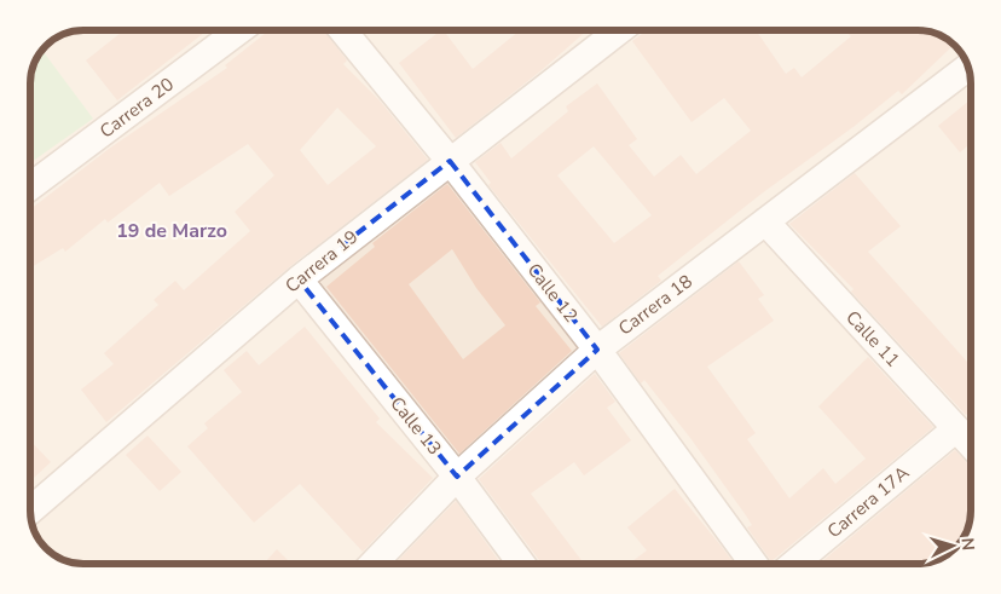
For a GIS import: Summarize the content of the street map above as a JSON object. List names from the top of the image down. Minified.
{"streets":{"street":["Carrera 20","Carrera 19","Calle 12","Carrera 18","Calle 11","Calle 13","Carrera 17A"]},"crossings":[["Carrera 19","Calle 12"],["Carrera 19","Calle 13"],["Calle 12","Carrera 18"],["Carrera 18","Calle 11"],["Carrera 18","Calle 13"],["Calle 11","Carrera 17A"]],"districts":["19 de Marzo"],"north":"right"}
